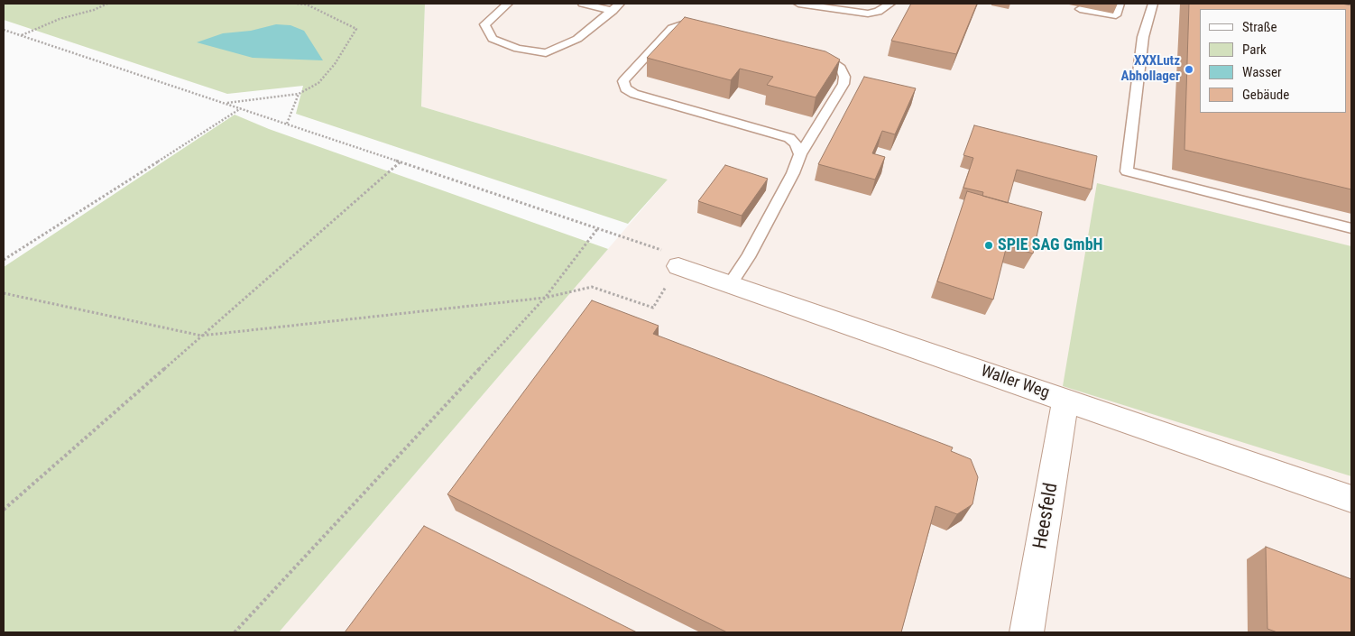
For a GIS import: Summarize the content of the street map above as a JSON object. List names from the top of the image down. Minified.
{"streets":{"street":["Waller Weg","Heesfeld"]},"crossings":[["Waller Weg","Heesfeld"]],"places":["XXXLutz Abhollager","SPIE SAG GmbH"],"legend":["Straße","Park","Wasser","Gebäude"]}
